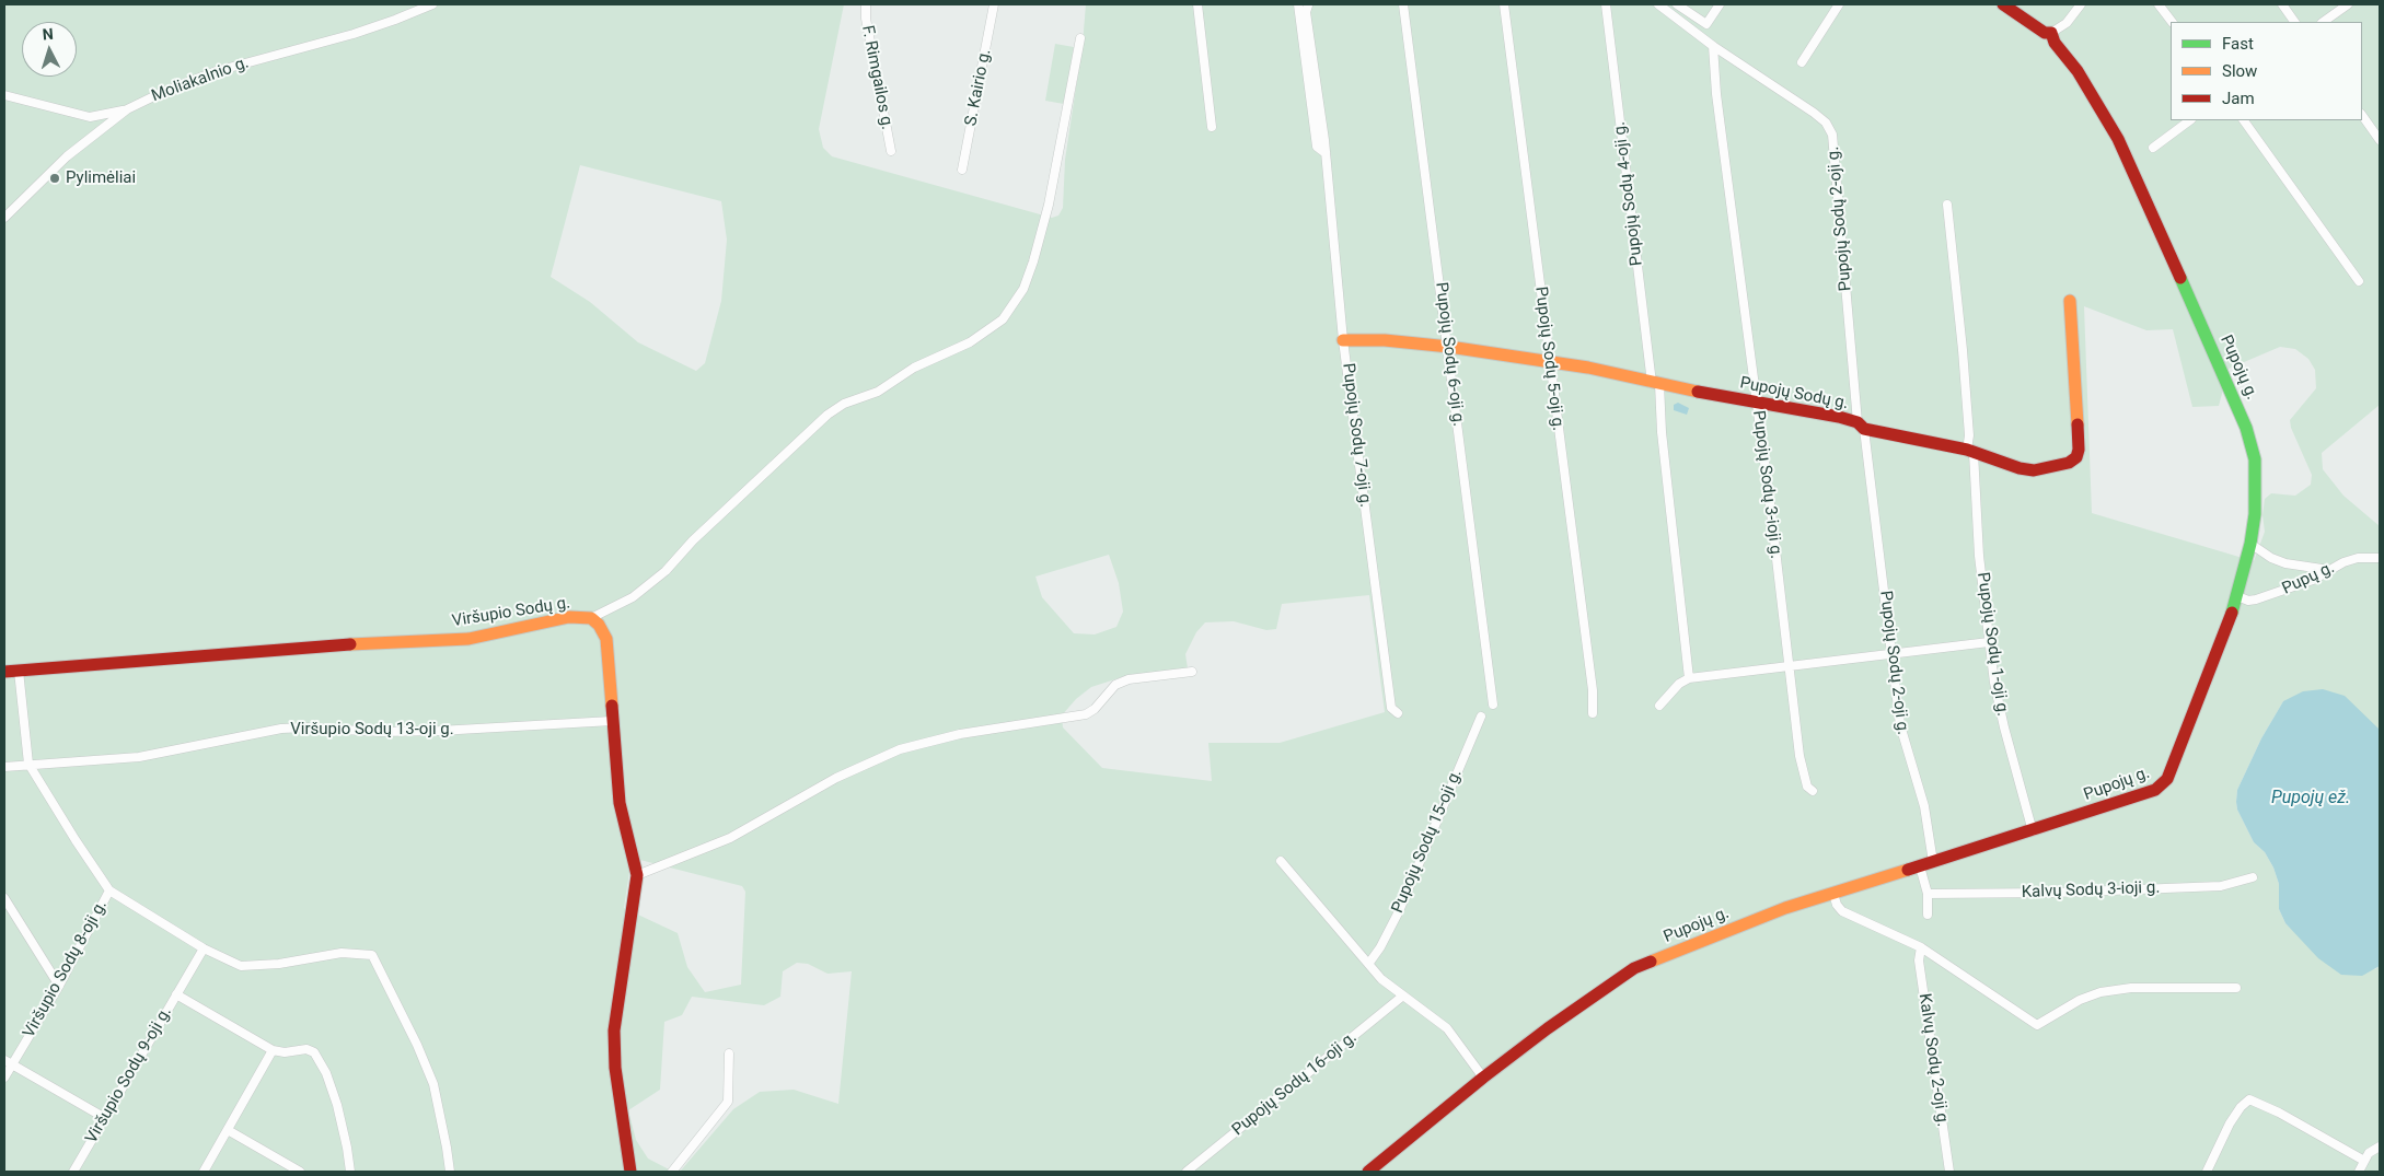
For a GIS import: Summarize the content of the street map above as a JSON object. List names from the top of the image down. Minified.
{"streets":{"street":["F. Rimgailos g.","Moliakalnio g.","S. Kairio g.","Pupojų Sodų 4-oji g.","Pupojų Sodų 2-oji g.","Pupojų Sodų 6-oji g.","Pupojų Sodų 5-oji g.","Pupojų g.","Pupojų Sodų g.","Pupojų Sodų 7-oji g.","Pupojų Sodų 3-ioji g.","Pupų g.","Viršupio Sodų g.","Pupojų Sodų 1-oji g.","Viršupio Sodų 13-oji g.","Pupojų Sodų 15-oji g.","Kalvų Sodų 3-ioji g.","Viršupio Sodų 8-oji g.","Kalvų Sodų 2-oji g.","Viršupio Sodų 9-oji g.","Pupojų Sodų 16-oji g."]},"crossings":[["Pupojų Sodų 4-oji g.","Pupojų Sodų g."],["Pupojų Sodų 2-oji g.","Pupojų g."],["Pupojų Sodų 2-oji g.","Pupojų Sodų g."],["Pupojų Sodų 2-oji g.","Pupojų Sodų 3-ioji g."],["Pupojų Sodų 6-oji g.","Pupojų Sodų g."],["Pupojų Sodų 5-oji g.","Pupojų Sodų g."],["Pupojų g.","Pupų g."],["Pupojų g.","Pupojų Sodų 1-oji g."],["Pupojų Sodų g.","Pupojų Sodų 7-oji g."],["Pupojų Sodų g.","Pupojų Sodų 3-ioji g."],["Pupojų Sodų g.","Pupojų Sodų 1-oji g."],["Viršupio Sodų g.","Viršupio Sodų 13-oji g."]],"water":["Pupojų ež."],"places":["Pylimėliai"],"legend":["Fast","Slow","Jam"],"north":"top"}
